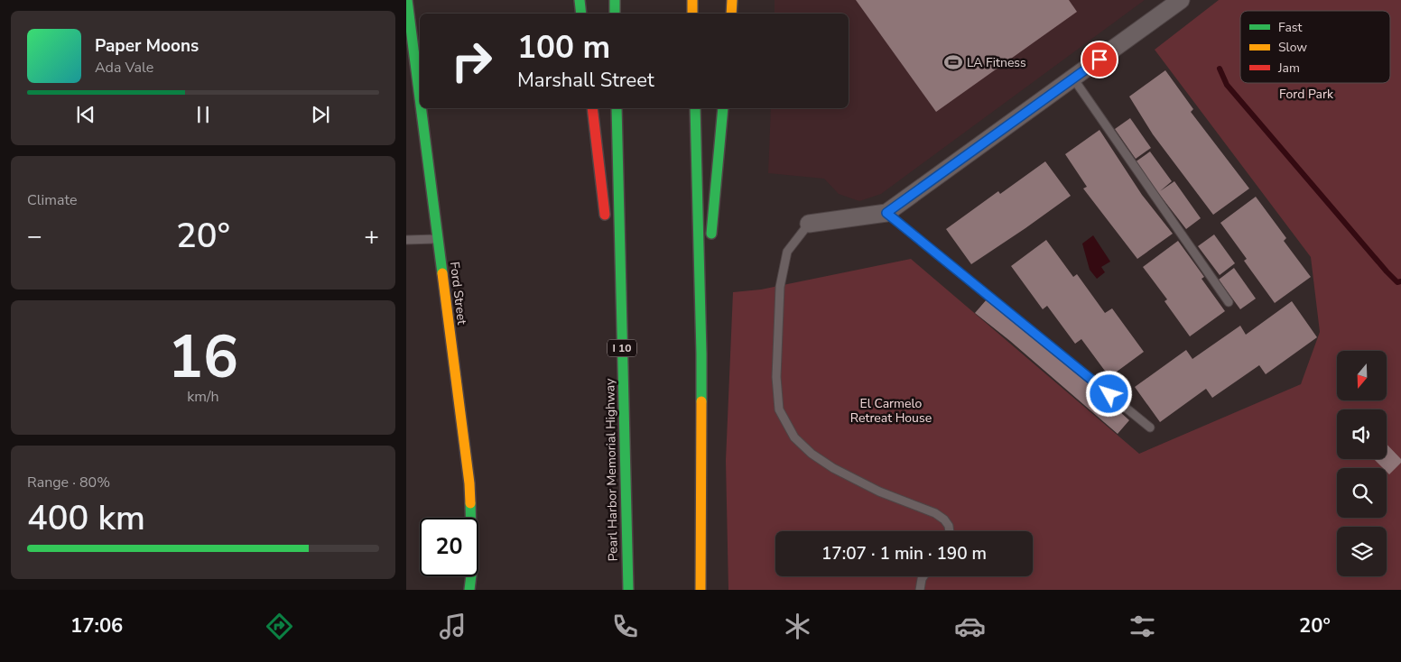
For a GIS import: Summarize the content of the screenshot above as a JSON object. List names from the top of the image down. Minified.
{"streets":{"main road":["Ford Street","I 10","Pearl Harbor Memorial Highway"]},"parks":["Ford Park","El Carmelo Retreat House"],"places":{"sports":["LA Fitness"]},"legend":["Fast","Slow","Jam"],"north":"bottom","page":{"turn":["100 m","Marshall Street"],"song":["Paper Moons","Ada Vale"],"tile":["Climate",["16","km/h"],["Range · 80%","400 km"]],"heat":["−","20°","+"],"limit":"20","trip":"17:07 · 1 min · 190 m","tabs":["17:06","20°"]}}
